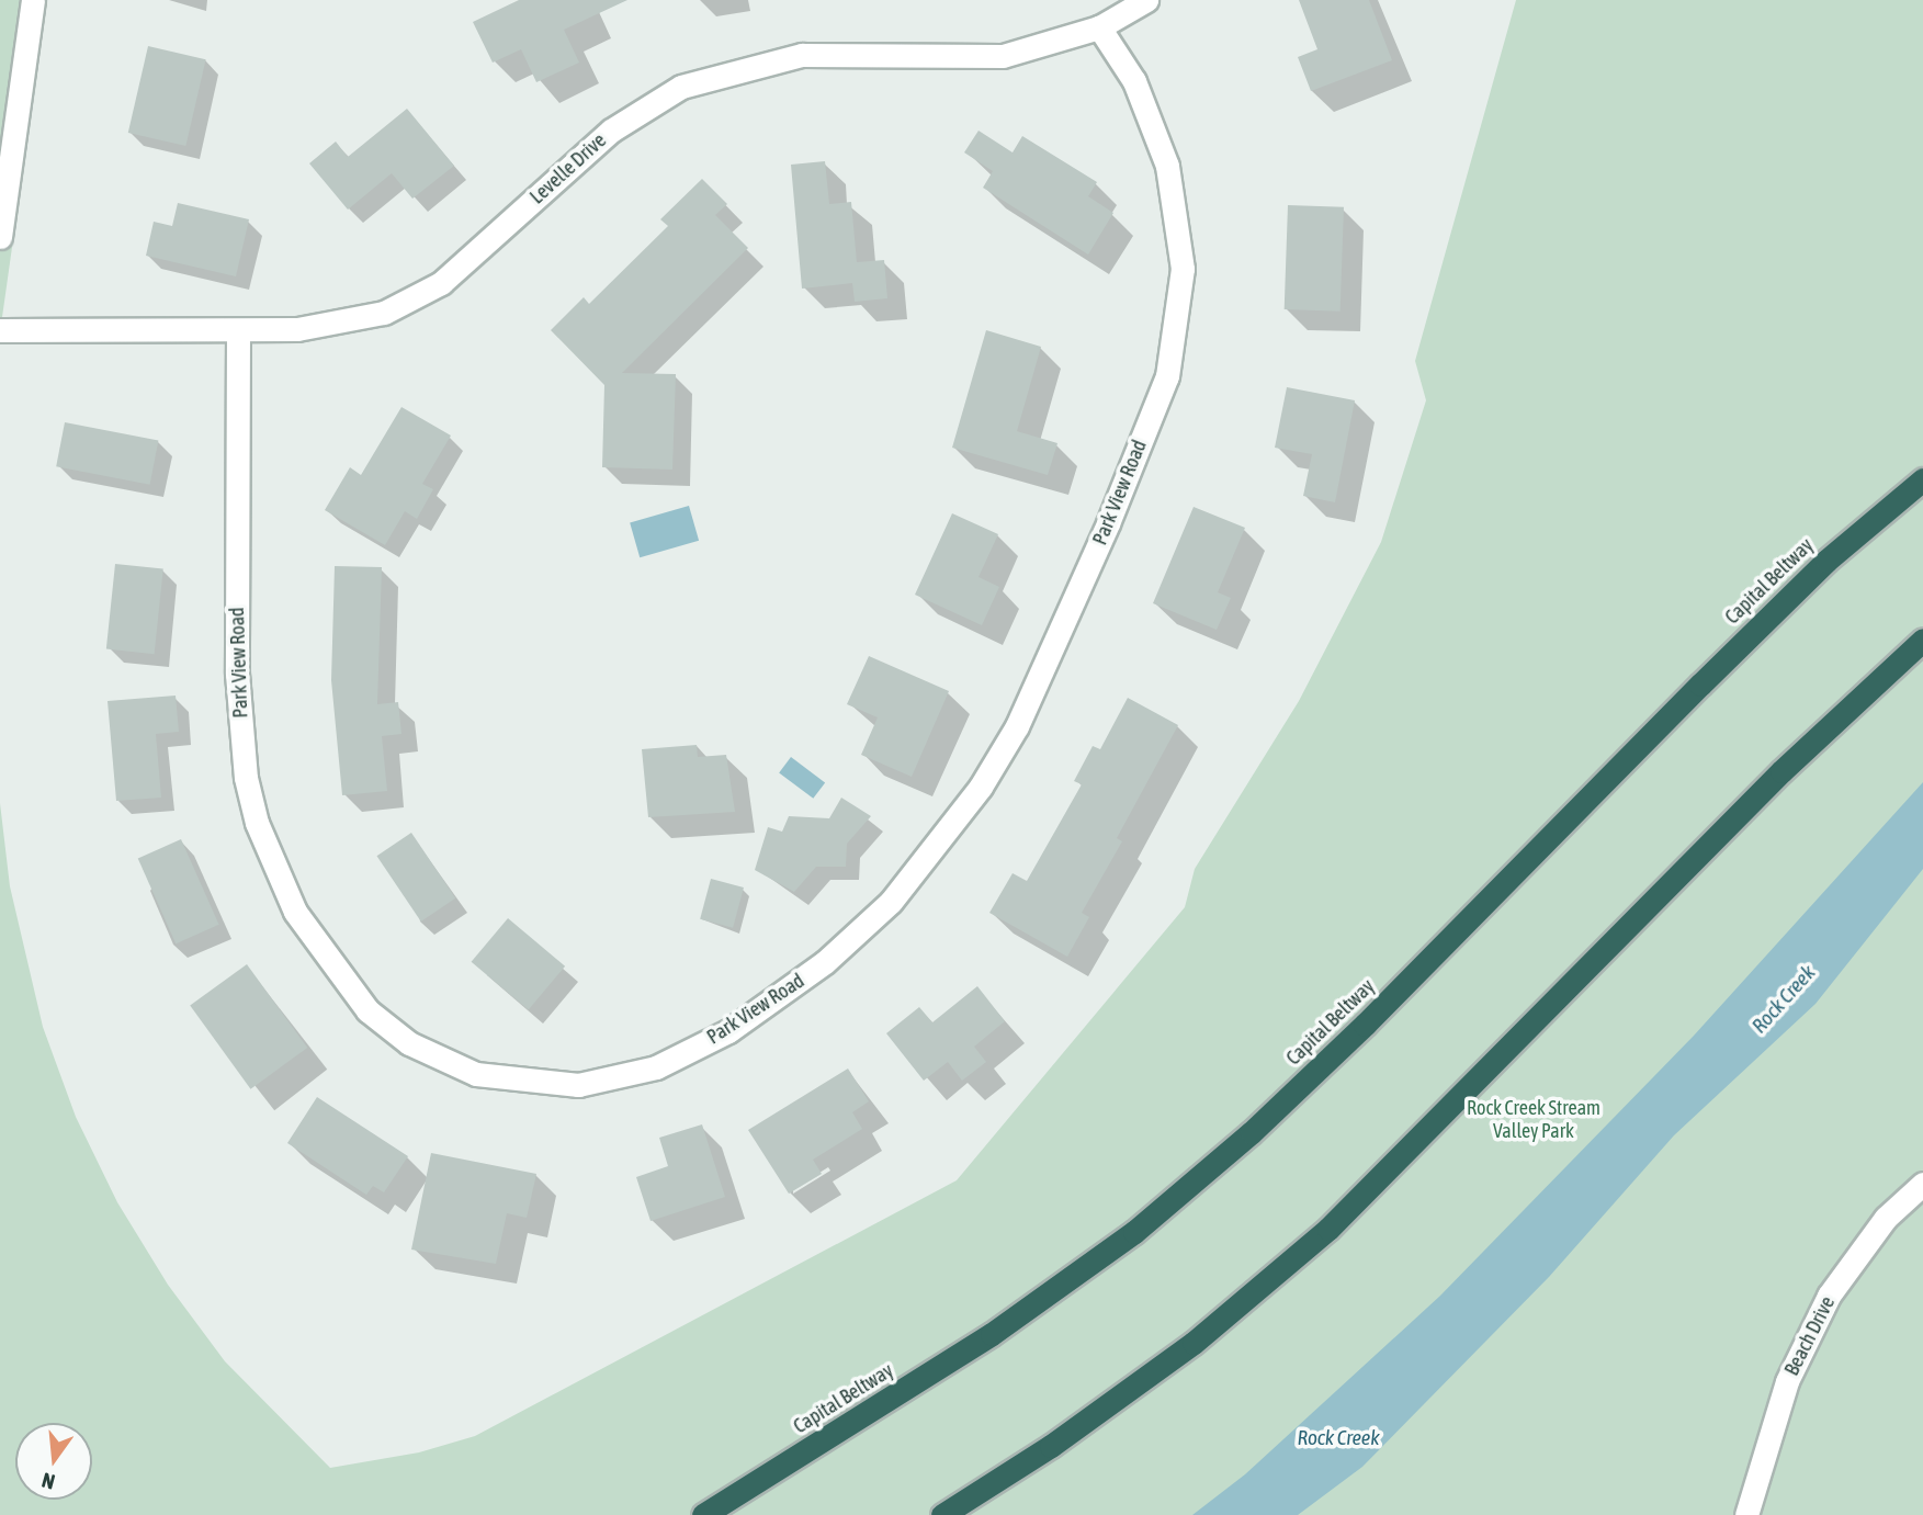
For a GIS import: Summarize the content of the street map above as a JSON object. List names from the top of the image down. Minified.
{"streets":{"highway":["Capital Beltway"],"street":["Levelle Drive","Park View Road","Beach Drive"]},"crossings":[["Levelle Drive","Park View Road"]],"water":["Rock Creek"],"parks":["Rock Creek Stream Valley Park"],"north":"bottom"}
